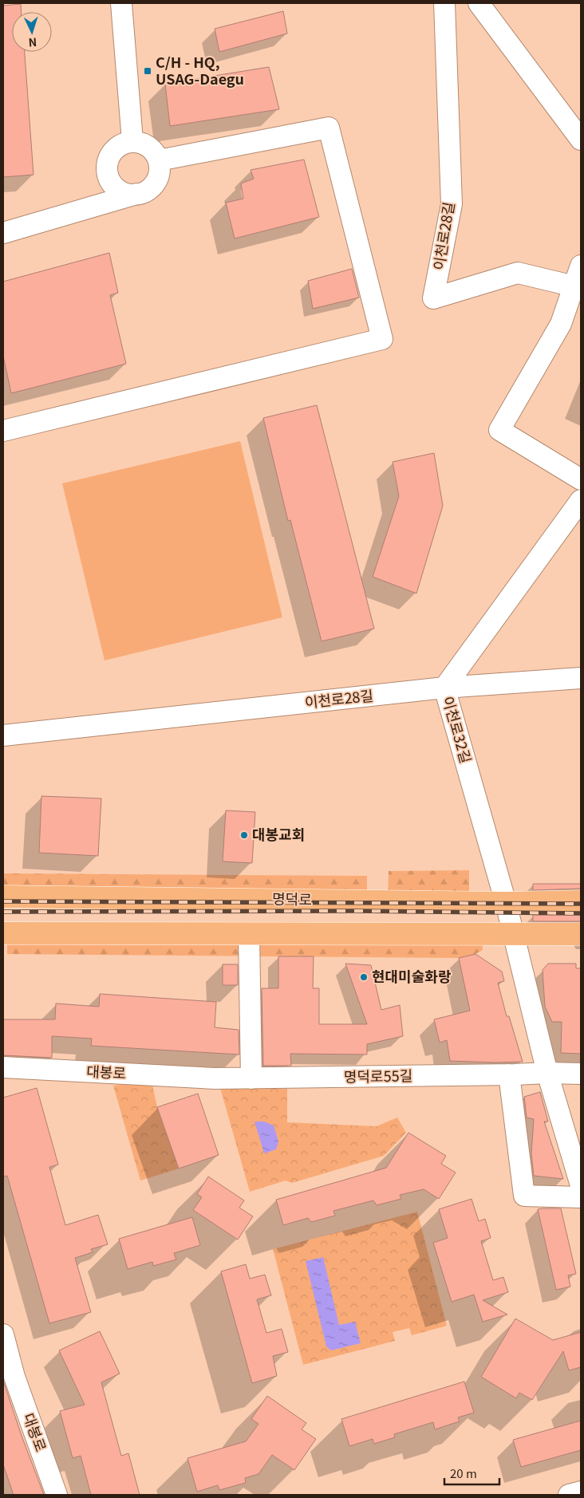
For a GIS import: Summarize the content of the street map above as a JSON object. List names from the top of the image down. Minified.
{"streets":{"main road":["명덕로"],"street":["이천로28길","이천로32길","대봉로","명덕로55길"]},"crossings":[["이천로28길","이천로32길"],["이천로32길","명덕로"],["대봉로","명덕로55길"]],"places":{"transit":["C/H - HQ, USAG-Daegu"],"other":["대봉교회","현대미술화랑"]},"scale_bar":"20 m","north":"bottom"}
